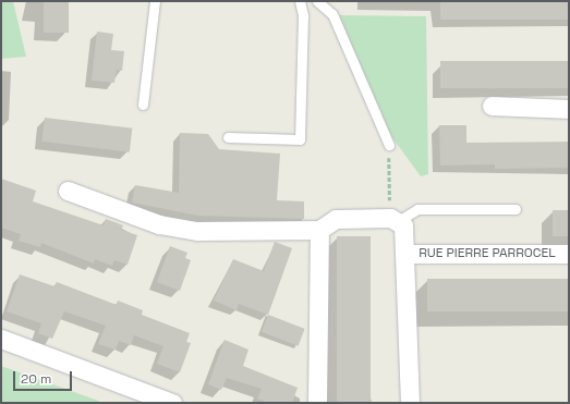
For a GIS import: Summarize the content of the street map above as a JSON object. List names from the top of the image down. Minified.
{"streets":{"street":["RUE PIERRE PARROCEL"]},"scale_bar":"20 m"}
